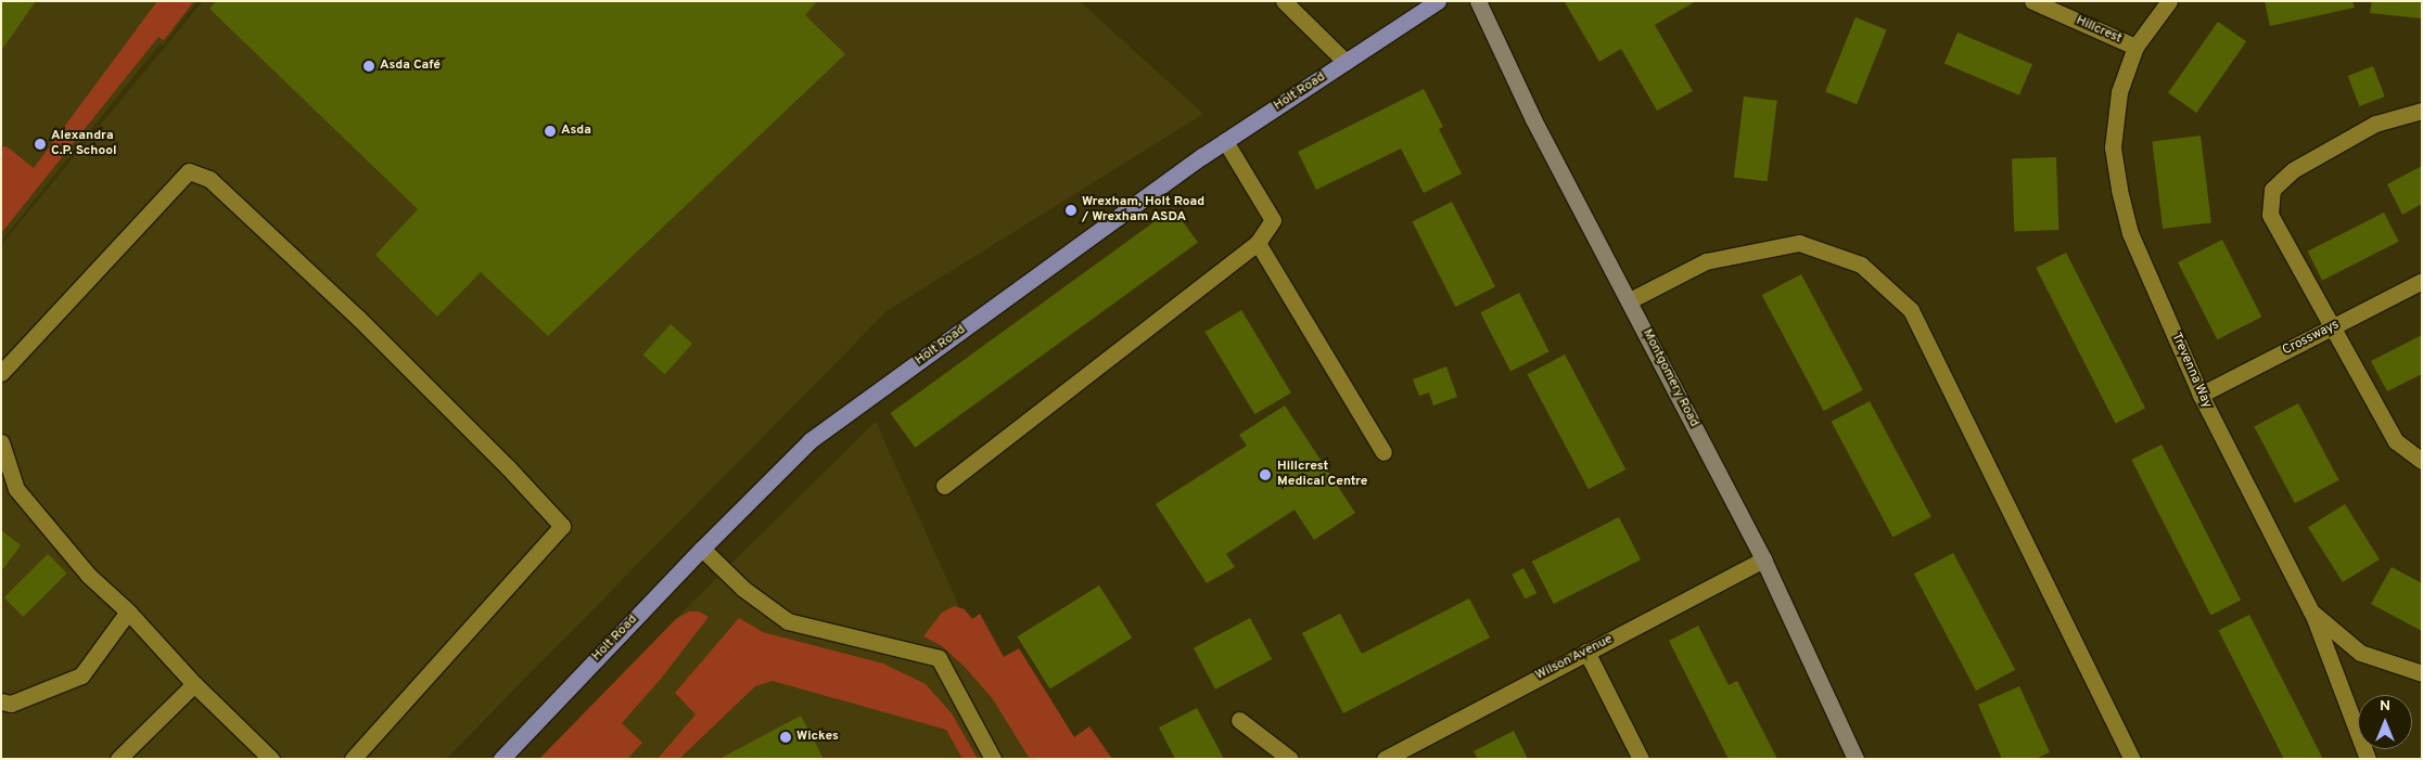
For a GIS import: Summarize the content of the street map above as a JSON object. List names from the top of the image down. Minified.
{"streets":{"main road":["Holt Road"],"street":["Hillcrest","Crossways","Trevenna Way","Montgomery Road","Wilson Avenue"]},"crossings":[["Hillcrest","Trevenna Way"],["Crossways","Trevenna Way"],["Montgomery Road","Wilson Avenue"]],"places":["Asda Café","Asda","Alexandra C.P. School","Wrexham, Holt Road / Wrexham ASDA","Hillcrest Medical Centre","Wickes"],"north":"top"}
